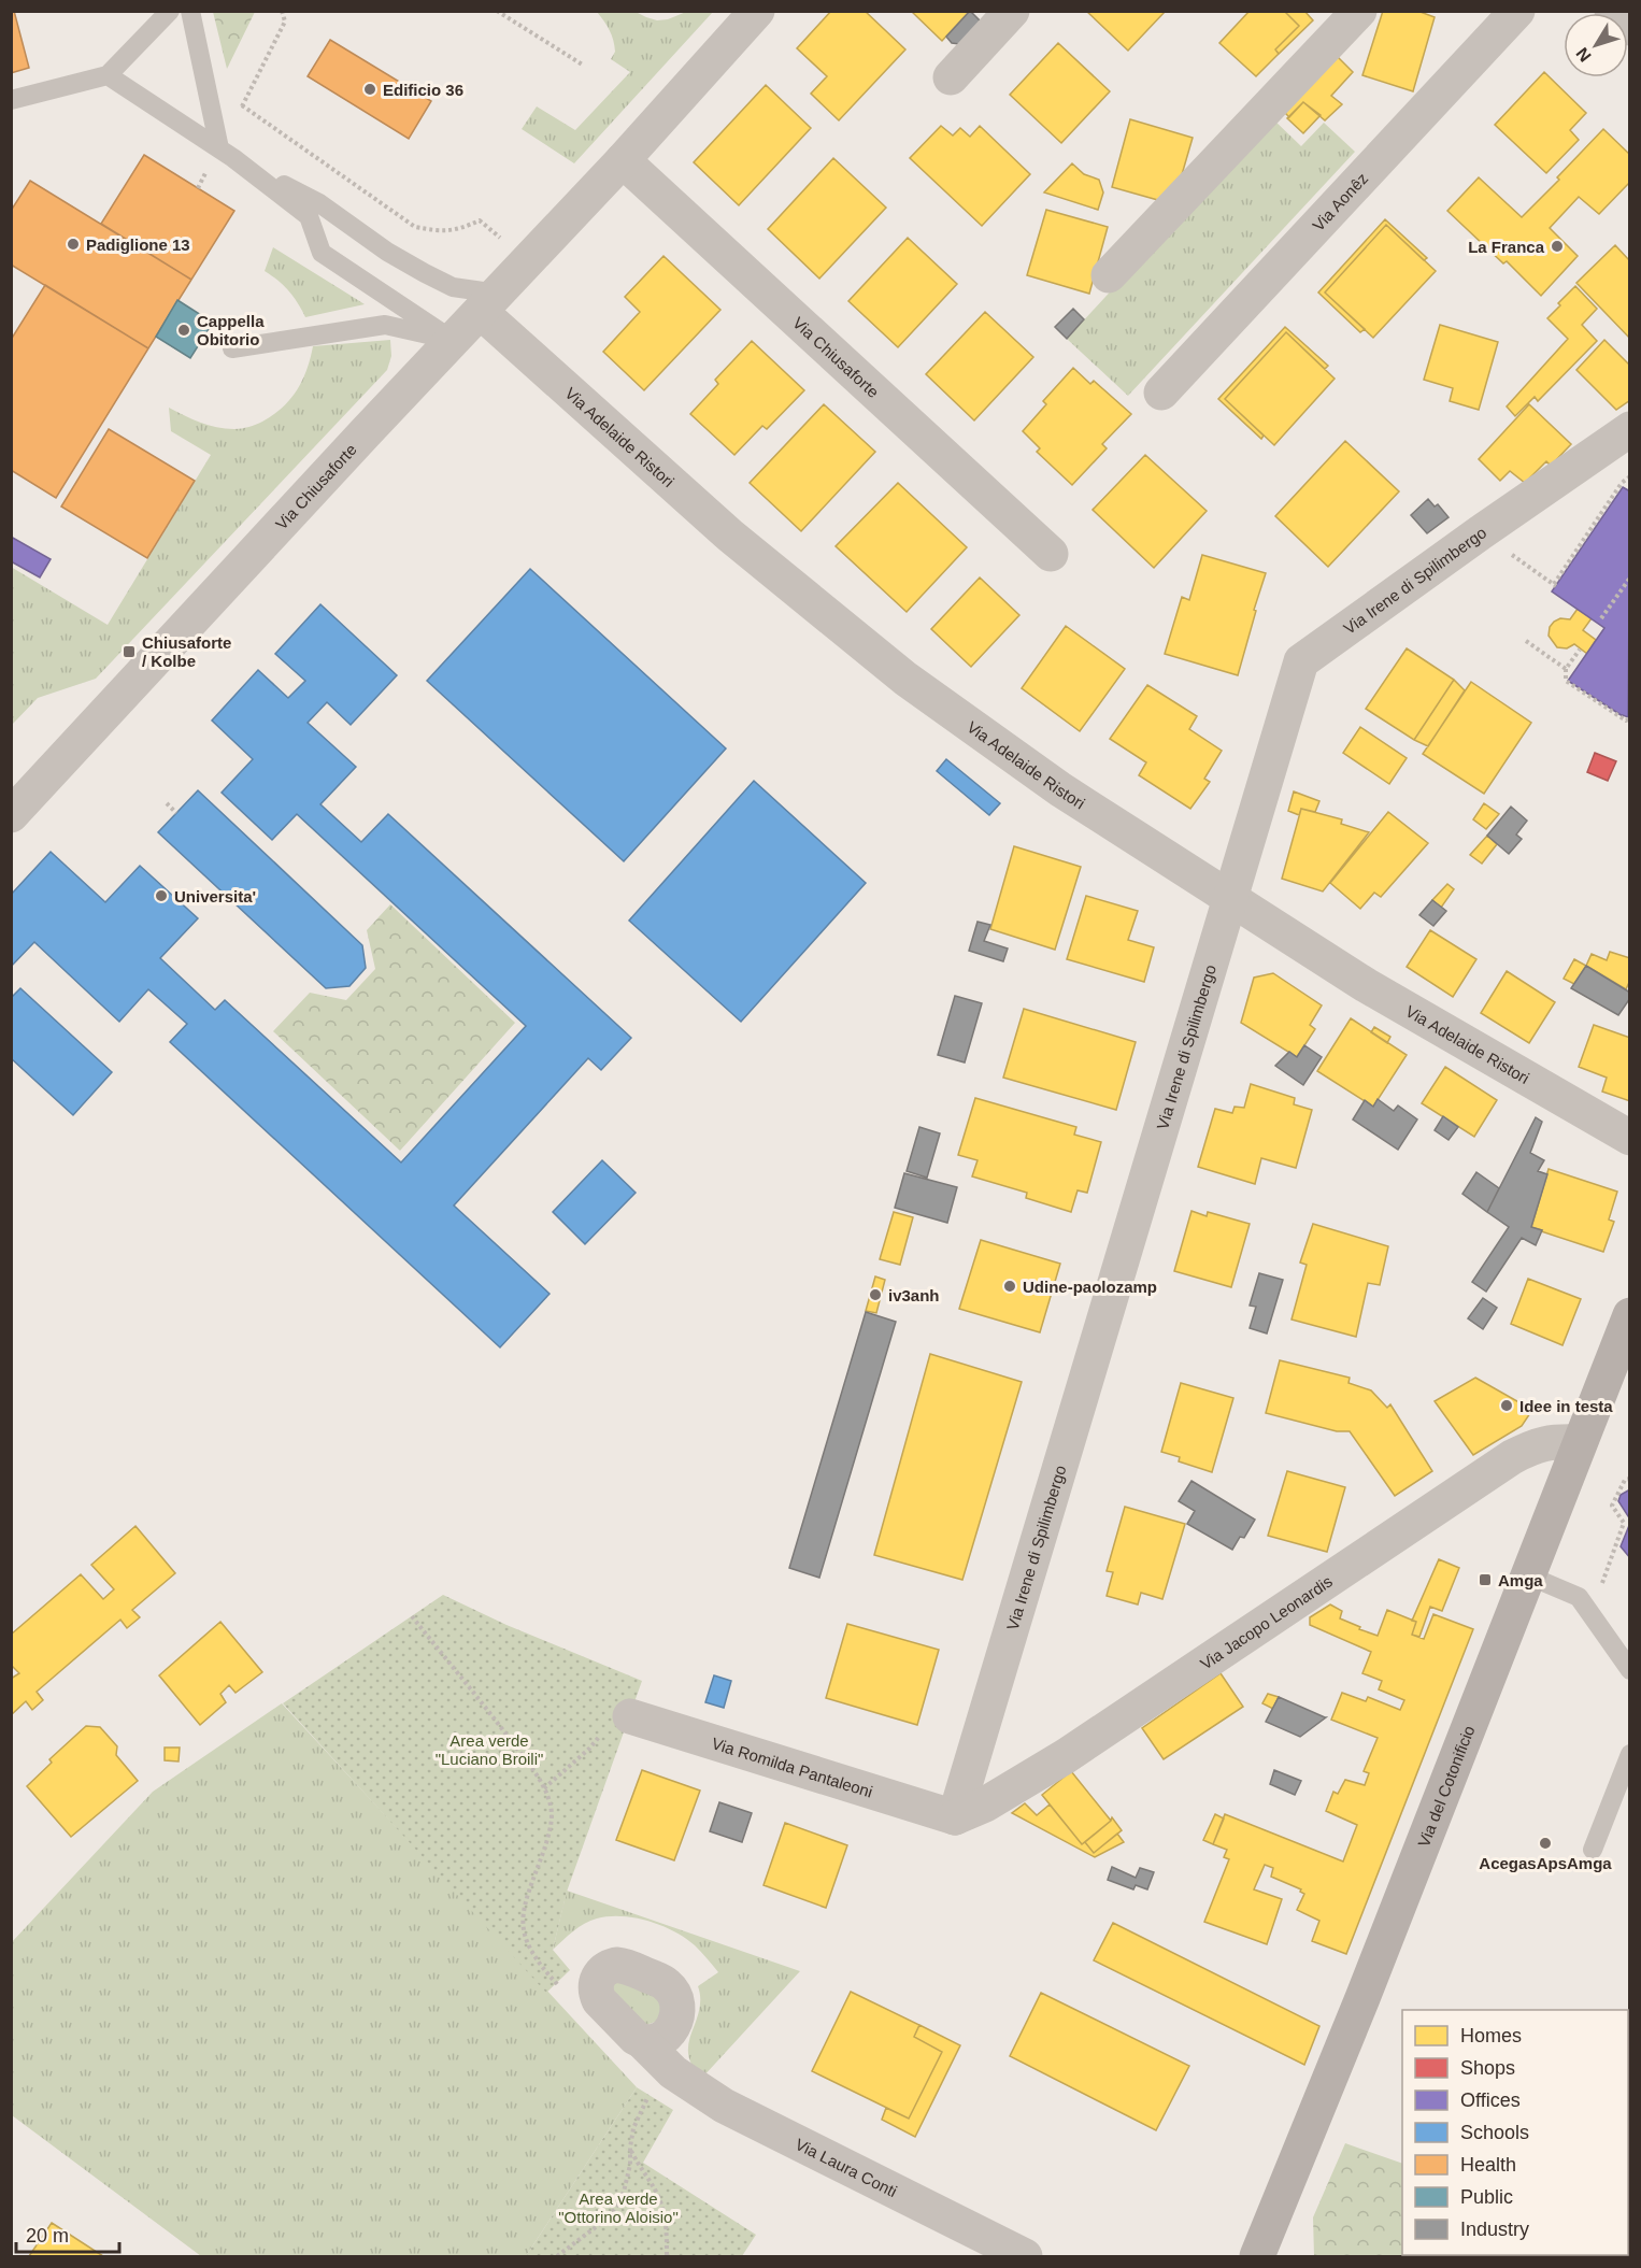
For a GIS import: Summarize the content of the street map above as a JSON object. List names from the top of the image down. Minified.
{"streets":{"main road":["Via del Cotonificio"],"street":["Via Aonêz","Via Chiusaforte","Via Adelaide Ristori","Via Irene di Spilimbergo","Via Jacopo Leonardis","Via Romilda Pantaleoni","Via Laura Conti"]},"crossings":[["Via Chiusaforte","Via Adelaide Ristori"],["Via Adelaide Ristori","Via Irene di Spilimbergo"],["Via Irene di Spilimbergo","Via Jacopo Leonardis"],["Via Irene di Spilimbergo","Via Romilda Pantaleoni"],["Via Jacopo Leonardis","Via Romilda Pantaleoni"],["Via Jacopo Leonardis","Via del Cotonificio"]],"parks":["Area verde \"Luciano Broili\"","Area verde \"Ottorino Aloisio\""],"places":{"other":["Edificio 36","Padiglione 13","La Franca","Cappella Obitorio","Universita'","Udine-paolozamp","iv3anh","Idee in testa","AcegasApsAmga"],"transit":["Chiusaforte / Kolbe","Amga"]},"legend":["Homes","Shops","Offices","Schools","Health","Public","Industry"],"scale_bar":"20 m","north":"bottom left"}
